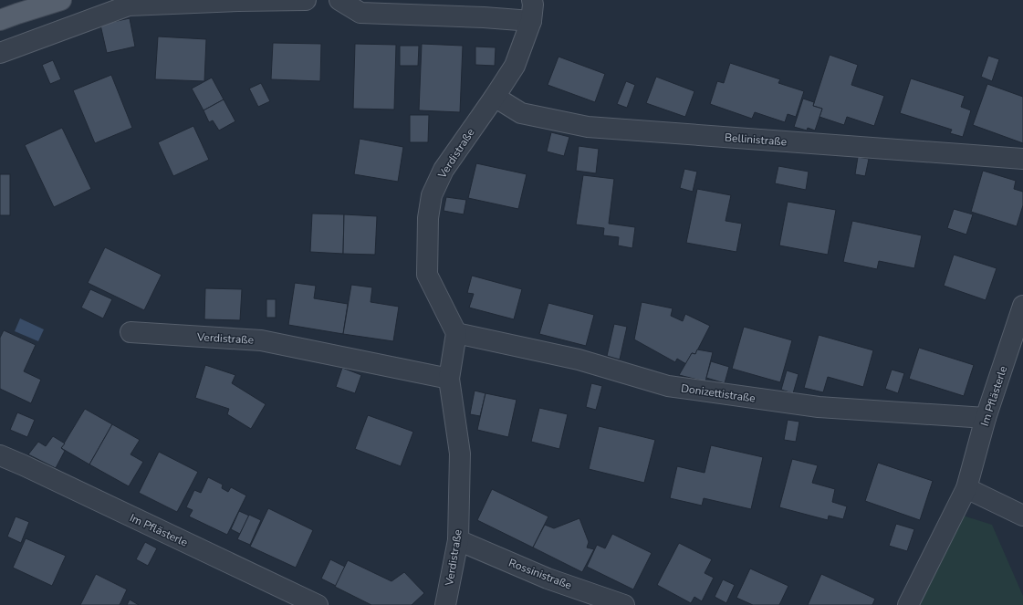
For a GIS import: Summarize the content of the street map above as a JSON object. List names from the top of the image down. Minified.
{"streets":{"street":["Bellinistraße","Verdistraße","Donizettistraße","Im Pflästerle","Rossinistraße"]},"crossings":[["Bellinistraße","Verdistraße"],["Verdistraße","Donizettistraße"],["Verdistraße","Rossinistraße"],["Donizettistraße","Im Pflästerle"]]}
